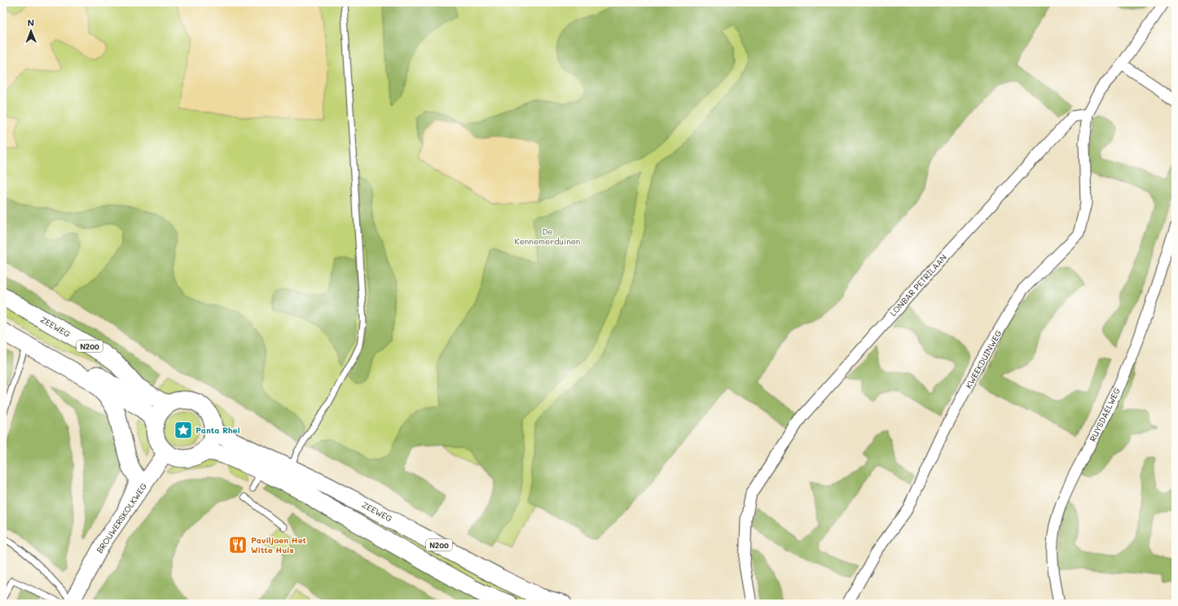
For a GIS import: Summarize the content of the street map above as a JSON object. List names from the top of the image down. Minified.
{"streets":{"main road":["ZEEWEG","N200","BROUWERSKOLKWEG"],"street":["LONBAR PETRILAAN","KWEEKDUINWEG","RUYSDAELWEG"]},"crossings":[["LONBAR PETRILAAN","KWEEKDUINWEG"],["ZEEWEG","N200"],["ZEEWEG","BROUWERSKOLKWEG"],["N200","BROUWERSKOLKWEG"]],"parks":["De Kennemerduinen"],"places":{"place":["Panta Rhei"],"restaurant":["Paviljoen Het Witte Huis"]},"north":"top"}
